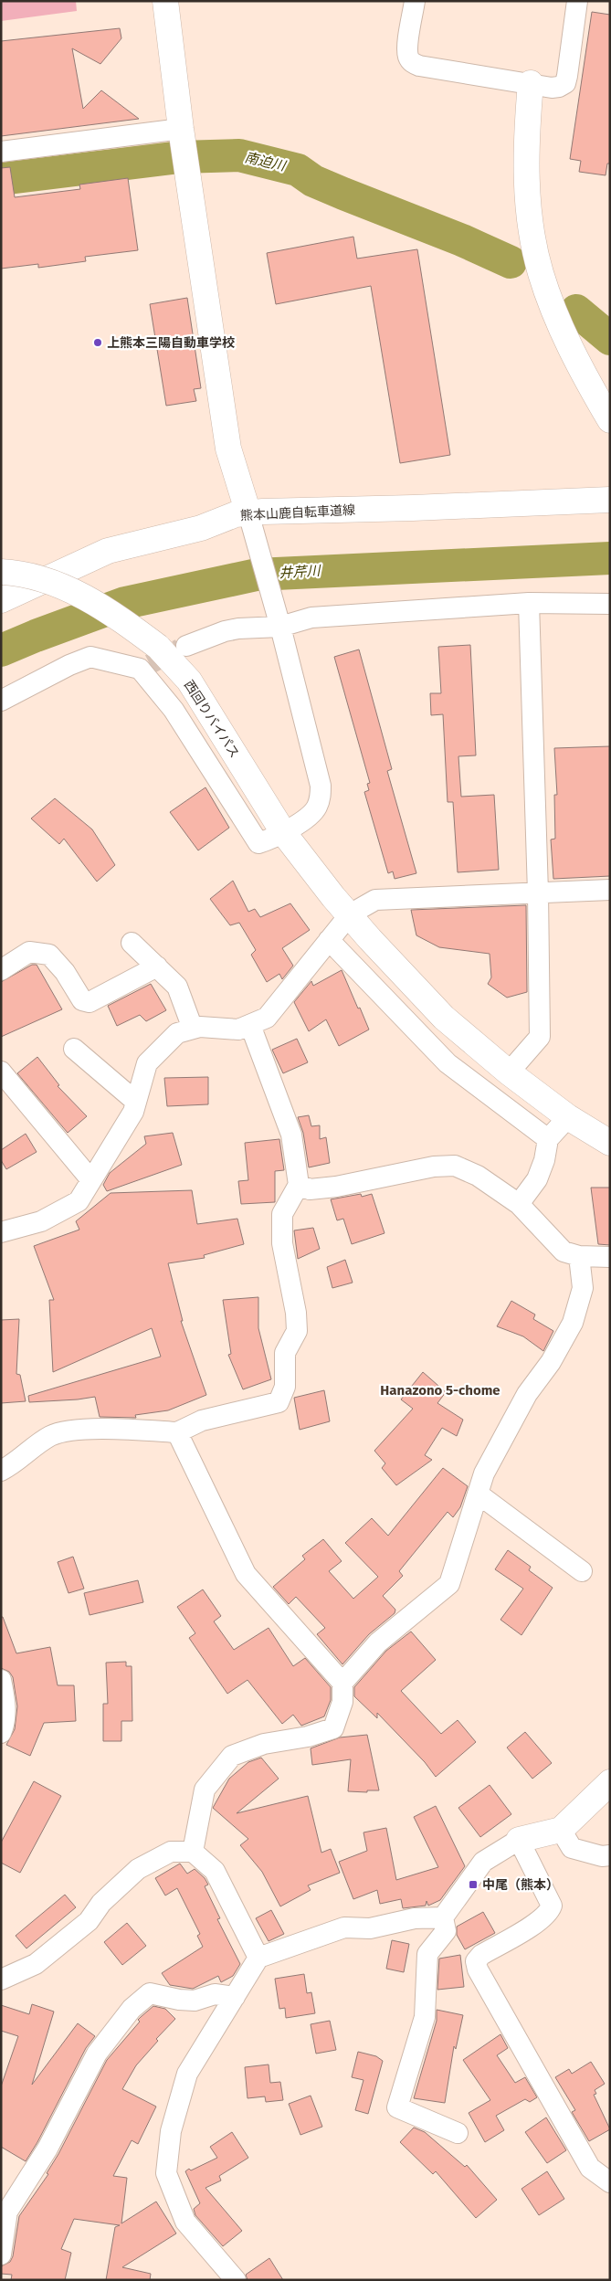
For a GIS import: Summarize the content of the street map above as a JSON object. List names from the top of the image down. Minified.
{"streets":{"street":["熊本山鹿自転車道線","西回りバイパス"]},"districts":["Hanazono 5-chome"],"water":["南迫川","井芹川"],"places":{"other":["上熊本三陽自動車学校"],"transit":["中尾（熊本）"]}}
